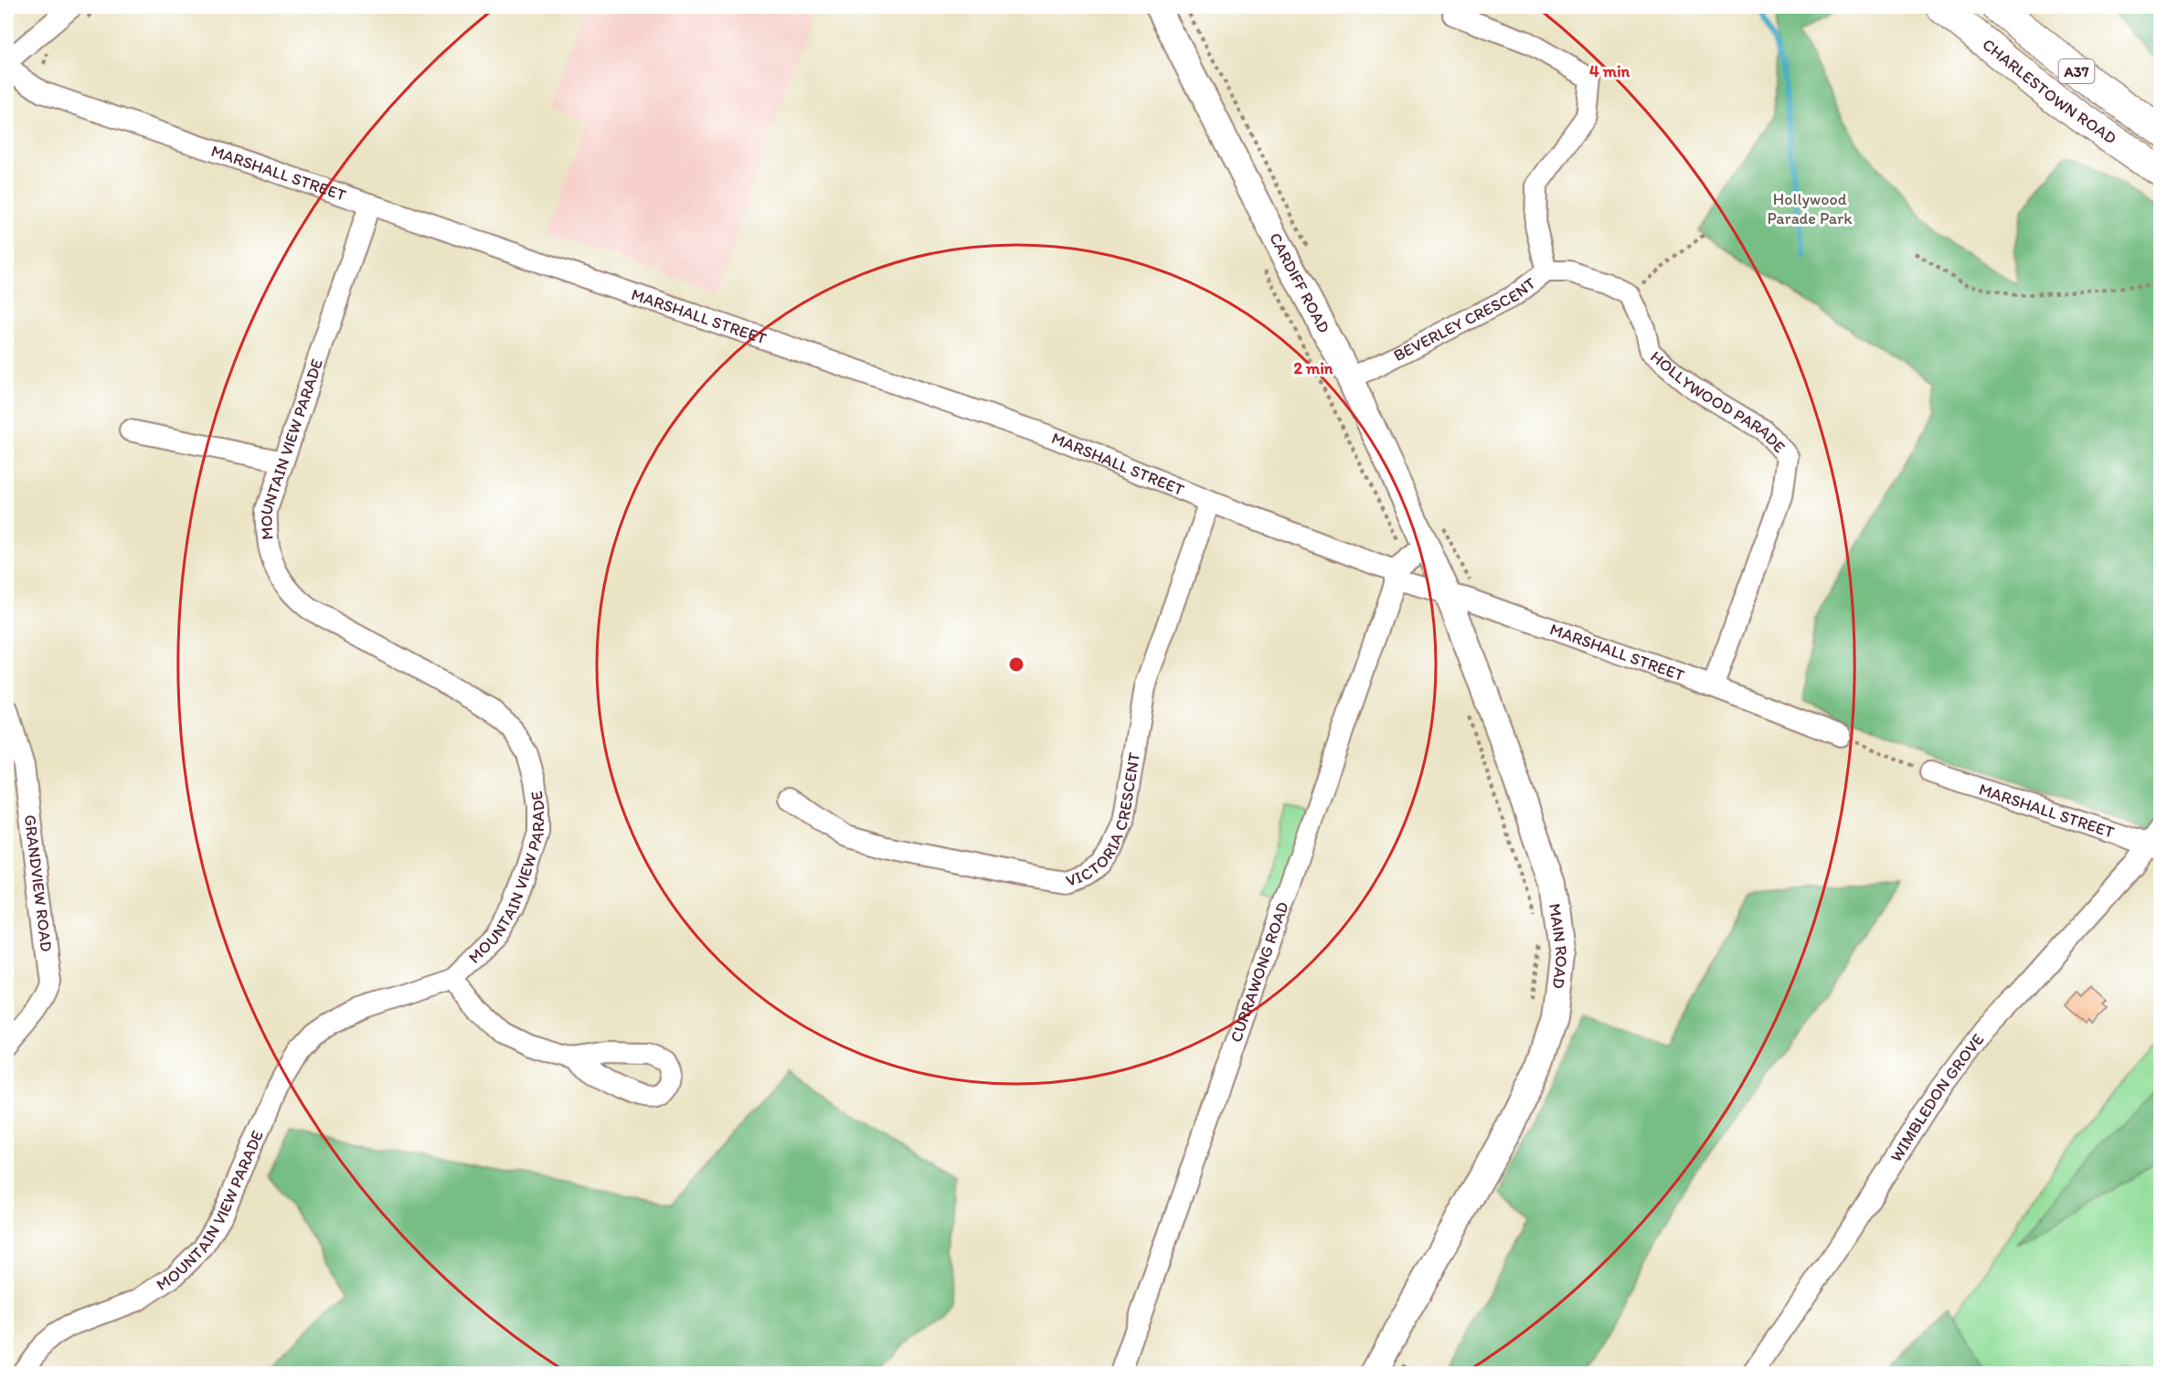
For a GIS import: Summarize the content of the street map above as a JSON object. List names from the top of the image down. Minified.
{"streets":{"highway":["A37","CHARLESTOWN ROAD"],"main road":["CARDIFF ROAD","MAIN ROAD"],"street":["MARSHALL STREET","BEVERLEY CRESCENT","HOLLYWOOD PARADE","MOUNTAIN VIEW PARADE","VICTORIA CRESCENT","GRANDVIEW ROAD","CURRAWONG ROAD","WIMBLEDON GROVE"]},"crossings":[["MARSHALL STREET","CARDIFF ROAD"],["MARSHALL STREET","HOLLYWOOD PARADE"],["MARSHALL STREET","MOUNTAIN VIEW PARADE"],["MARSHALL STREET","VICTORIA CRESCENT"],["MARSHALL STREET","MAIN ROAD"],["MARSHALL STREET","CURRAWONG ROAD"],["MARSHALL STREET","WIMBLEDON GROVE"],["CARDIFF ROAD","BEVERLEY CRESCENT"],["CARDIFF ROAD","MAIN ROAD"]],"parks":["Hollywood Parade Park"],"rings":["4 min","2 min"]}
